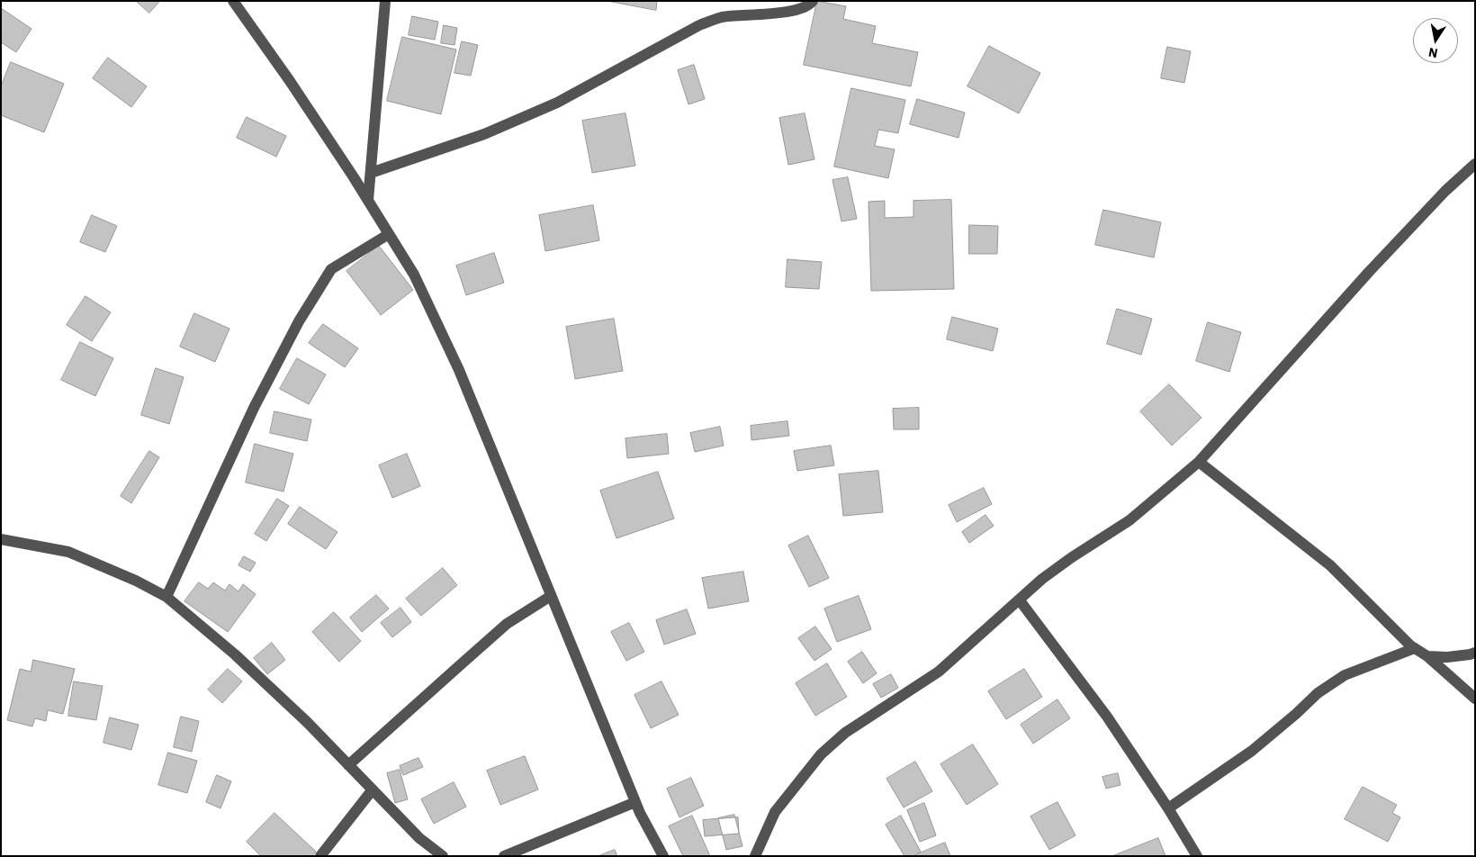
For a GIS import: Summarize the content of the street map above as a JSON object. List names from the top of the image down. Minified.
{"north":"bottom"}
